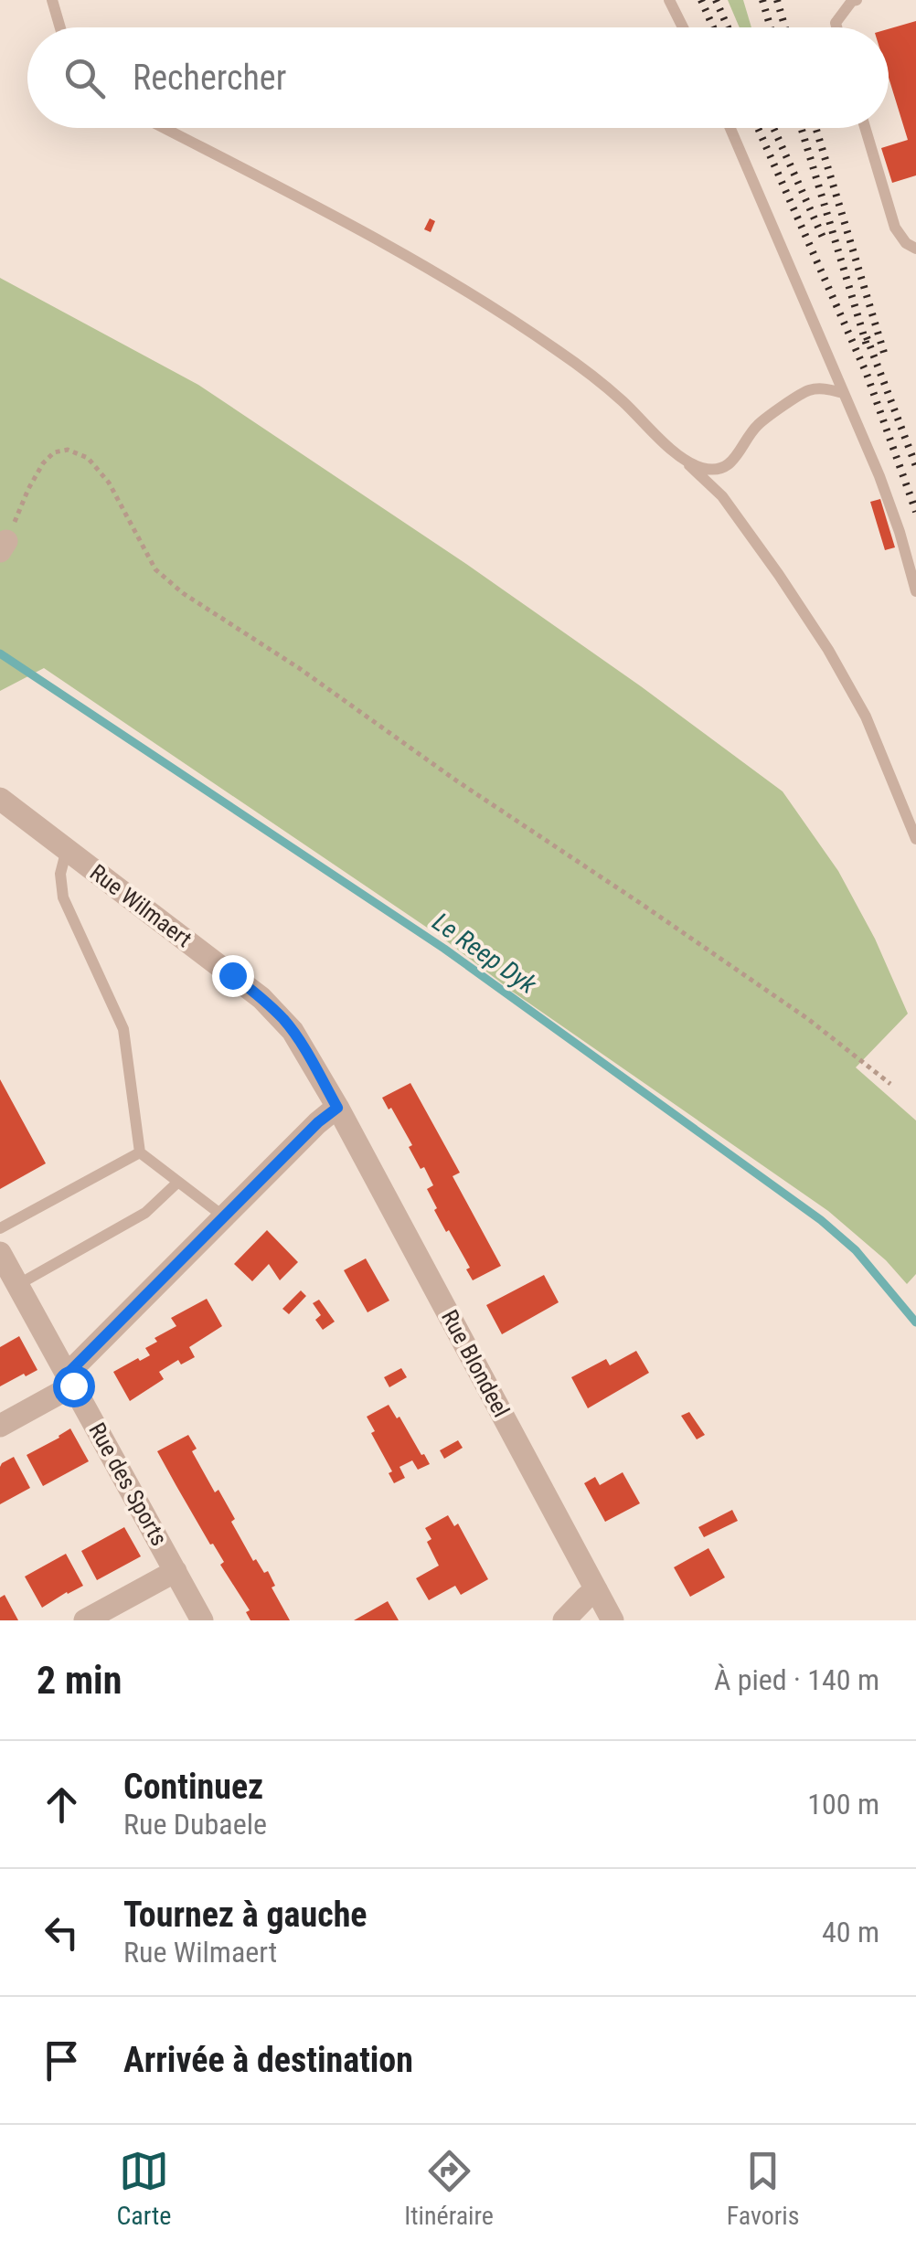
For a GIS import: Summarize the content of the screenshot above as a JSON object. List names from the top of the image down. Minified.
{"streets":{"street":["Rue Wilmaert","Rue Blondeel","Rue des Sports"]},"crossings":[["Rue Wilmaert","Rue Blondeel"]],"water":["Le Reep Dyk"],"page":{"search":"Rechercher","heading":["2 min","À pied · 140 m"],"list":[["Continuez","Rue Dubaele","100 m"],["Tournez à gauche","Rue Wilmaert","40 m"],"Arrivée à destination"],"nav":["Carte","Itinéraire","Favoris"]}}
